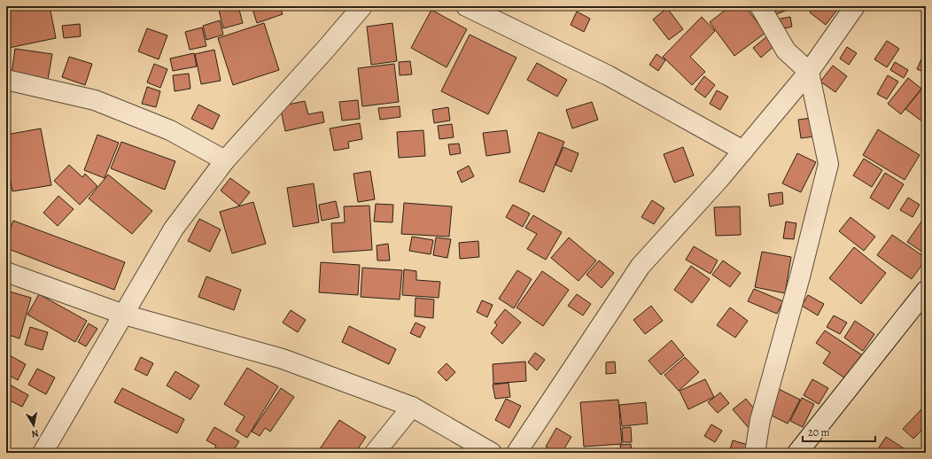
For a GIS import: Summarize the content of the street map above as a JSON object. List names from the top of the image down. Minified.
{"scale_bar":"20 m","north":"bottom"}
